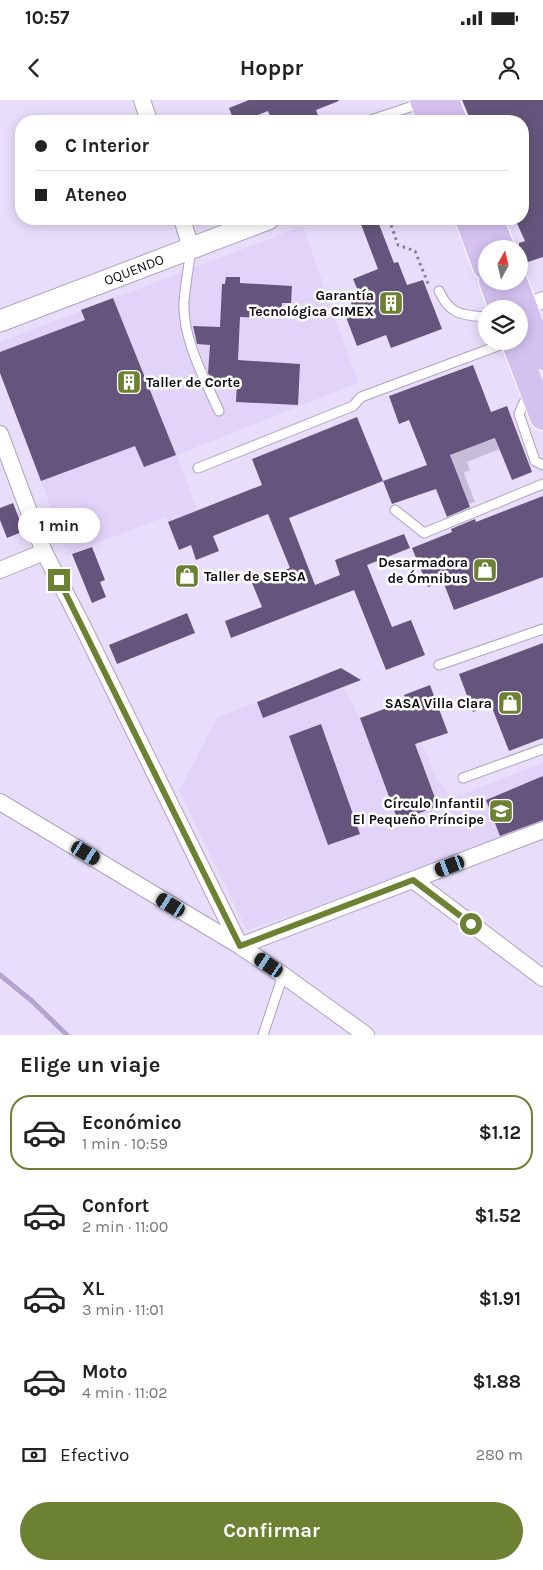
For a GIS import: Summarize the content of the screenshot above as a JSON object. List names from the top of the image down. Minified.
{"streets":{"street":["OQUENDO"]},"places":{"building":["Garantía Tecnológica CIMEX","Taller de Corte"],"shop":["Desarmadora de Ómnibus","Taller de SEPSA","SASA Villa Clara"],"school or university":["Círculo Infantil El Pequeño Príncipe"]},"north":"top","page":{"status":"10:57","header":"Hoppr","banner":["C Interior","Ateneo"],"bubble":"1 min","heading":"Elige un viaje","list":[{"name":"Económico","note":"1 min · 10:59","value":"$1.12"},{"name":"Confort","note":"2 min · 11:00","value":"$1.52"},{"name":"XL","note":"3 min · 11:01","value":"$1.91"},{"name":"Moto","note":"4 min · 11:02","value":"$1.88"}],"pay":["Efectivo","280 m"],"buttons":"Confirmar"}}
